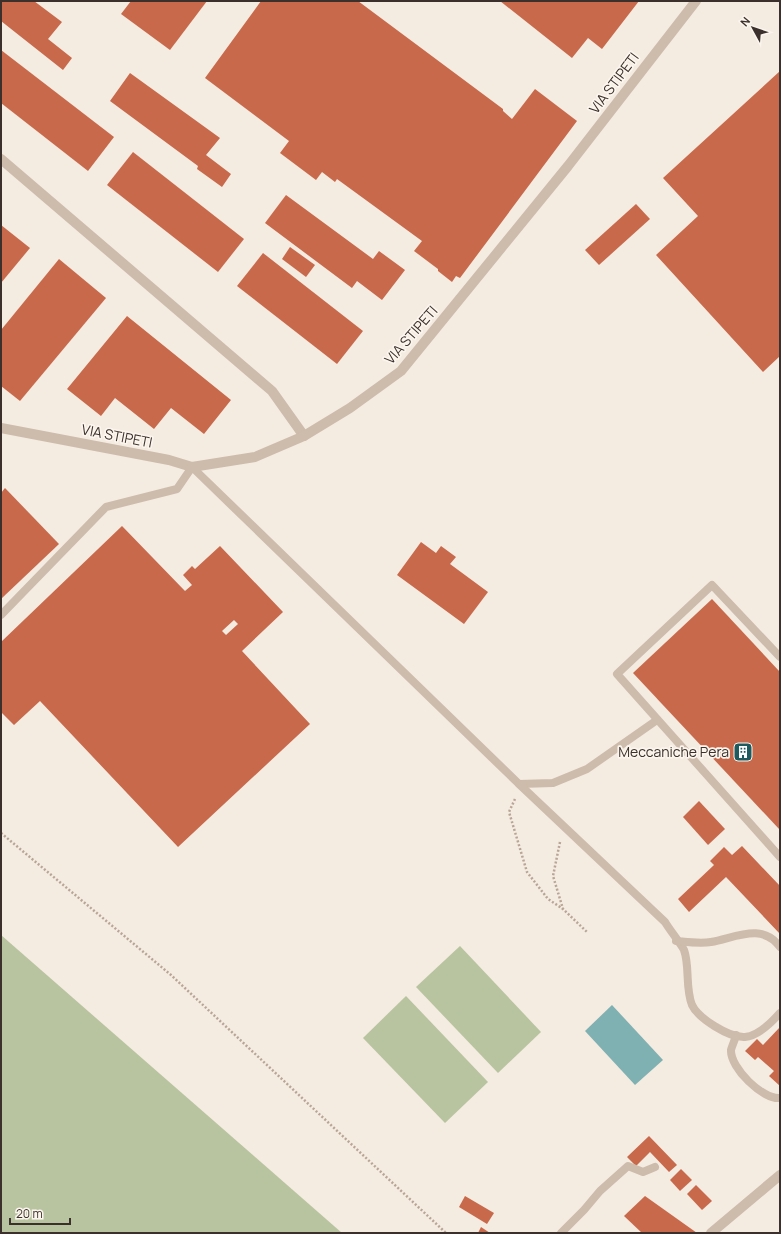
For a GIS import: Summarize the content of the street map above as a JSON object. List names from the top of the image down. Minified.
{"streets":{"street":["VIA STIPETI"]},"places":{"building":["Meccaniche Pera"]},"scale_bar":"20 m","north":"top left"}
